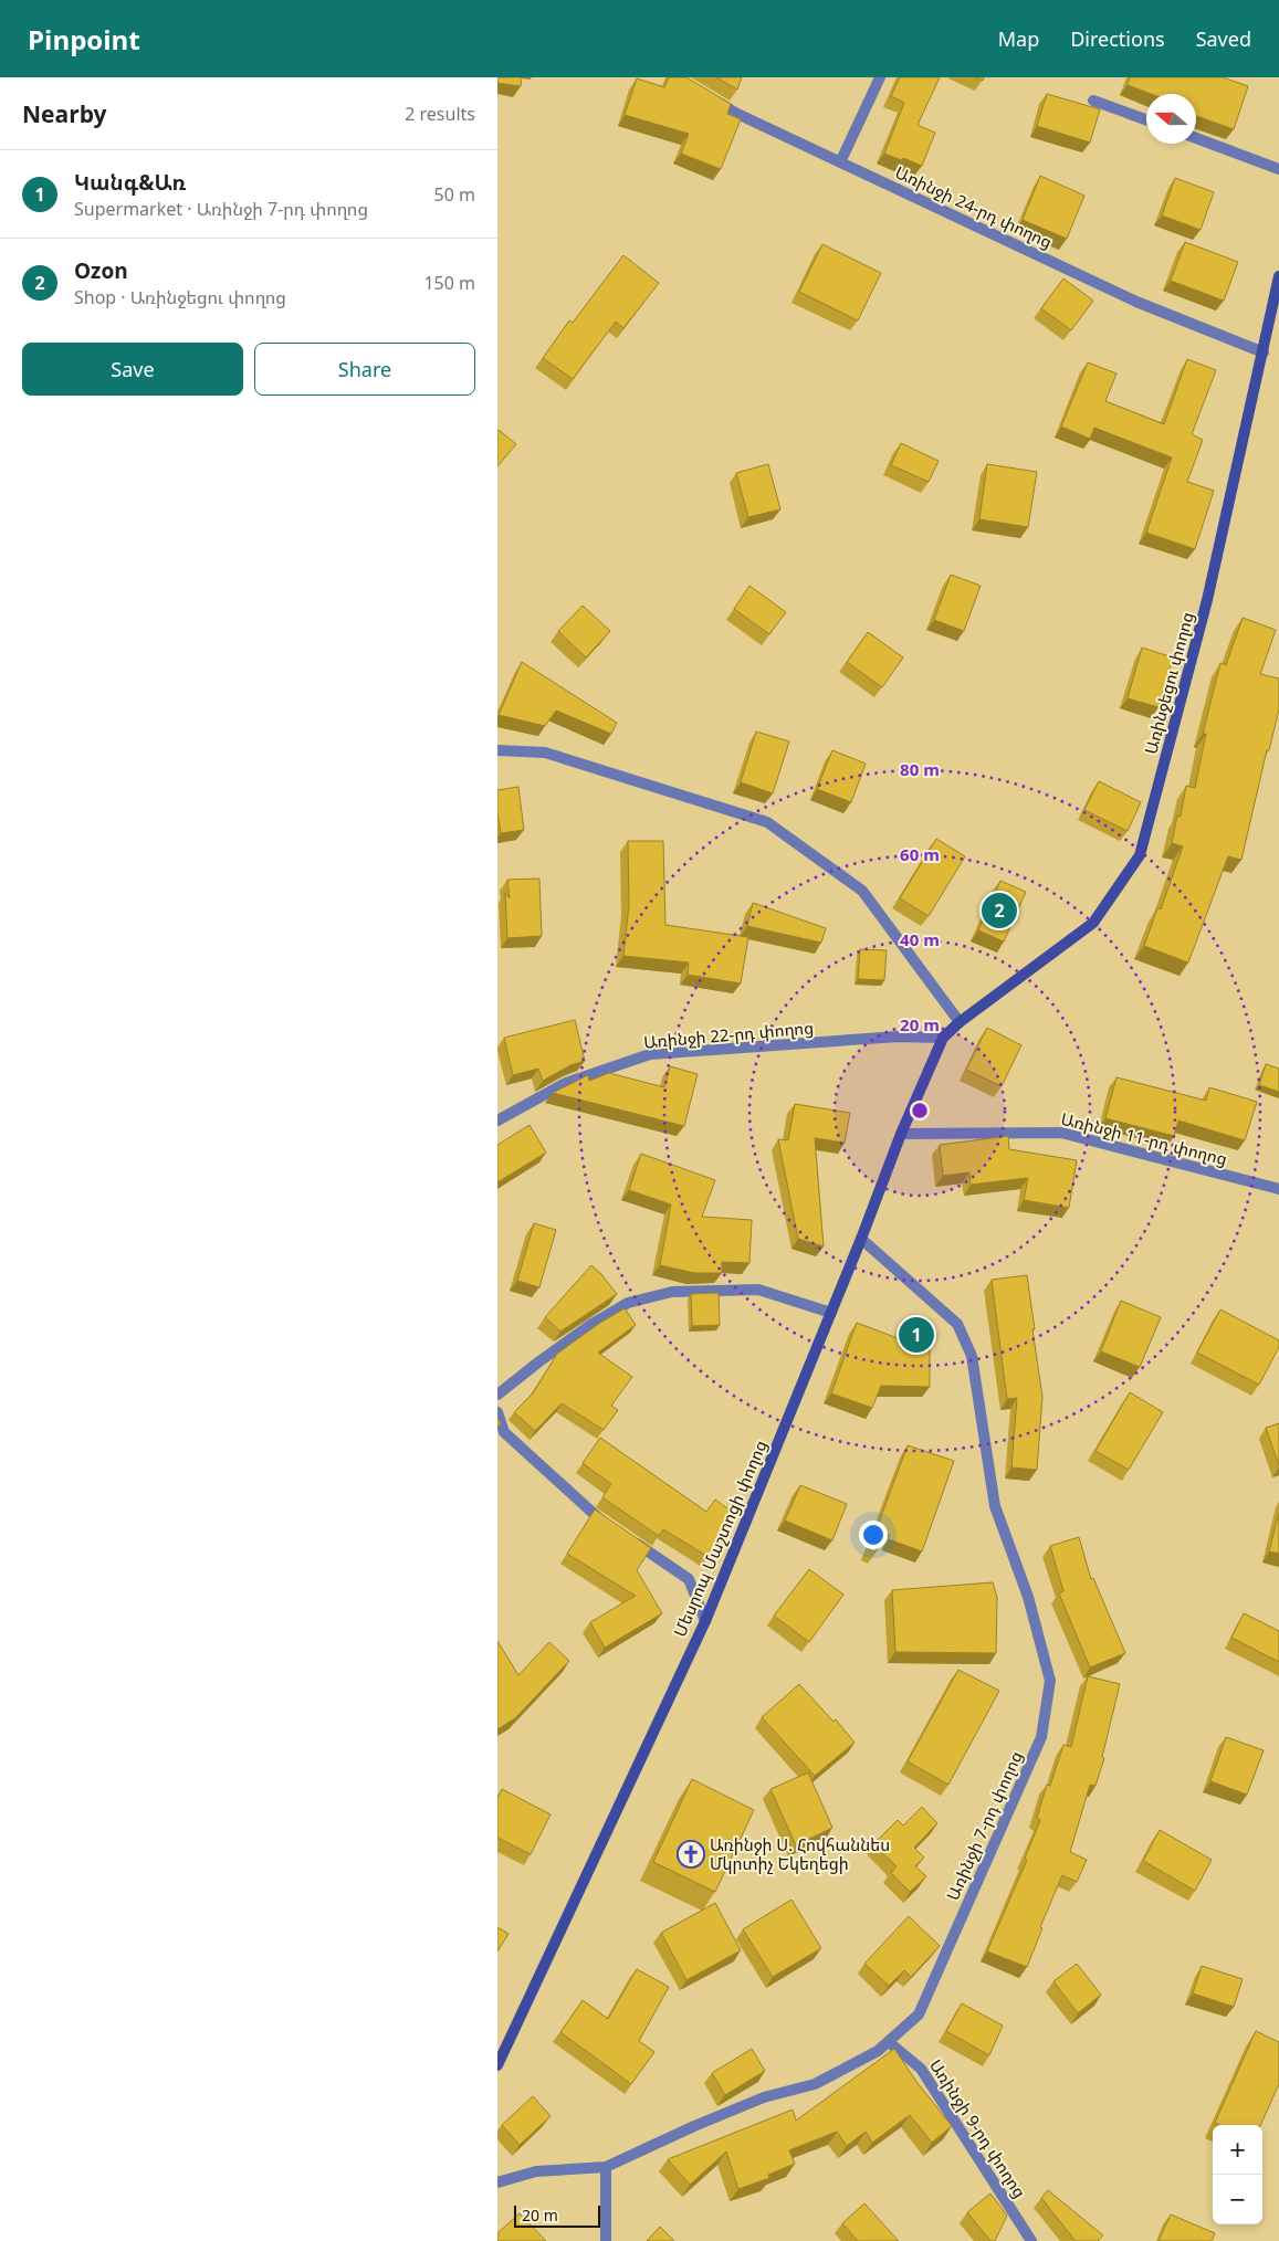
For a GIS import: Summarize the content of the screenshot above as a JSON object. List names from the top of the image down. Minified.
{"streets":{"street":["Առինջի 24-րդ փողոց","Առինջեցու փողոց","Առինջի 22-րդ փողոց","Առինջի 11-րդ փողոց","Մեսրոպ Մաշտոցի փողոց","Առինջի 7-րդ փողոց","Առինջի 9-րդ փողոց"]},"crossings":[["Առինջի 24-րդ փողոց","Առինջեցու փողոց"],["Առինջեցու փողոց","Մեսրոպ Մաշտոցի փողոց"],["Առինջի 22-րդ փողոց","Մեսրոպ Մաշտոցի փողոց"],["Առինջի 11-րդ փողոց","Մեսրոպ Մաշտոցի փողոց"],["Մեսրոպ Մաշտոցի փողոց","Առինջի 7-րդ փողոց"],["Առինջի 7-րդ փողոց","Առինջի 9-րդ փողոց"]],"places":{"church":["Առինջի Ս. Հովհաննես Մկրտիչ Եկեղեցի"]},"scale_bar":"20 m","north":"left","page":{"header":"Pinpoint","nav":["Map","Directions","Saved"],"heading":["Nearby","2 results"],"list":[{"mark":"1","name":"Կանգ&Առ","note":"Supermarket · Առինջի 7-րդ փողոց","value":"50 m"},{"mark":"2","name":"Ozon","note":"Shop · Առինջեցու փողոց","value":"150 m"}],"buttons":["Save","Share"],"pins":["2","1"],"map_buttons":["+","−"],"scale":"20 m"},"rings":["80 m","60 m","40 m","20 m"]}
